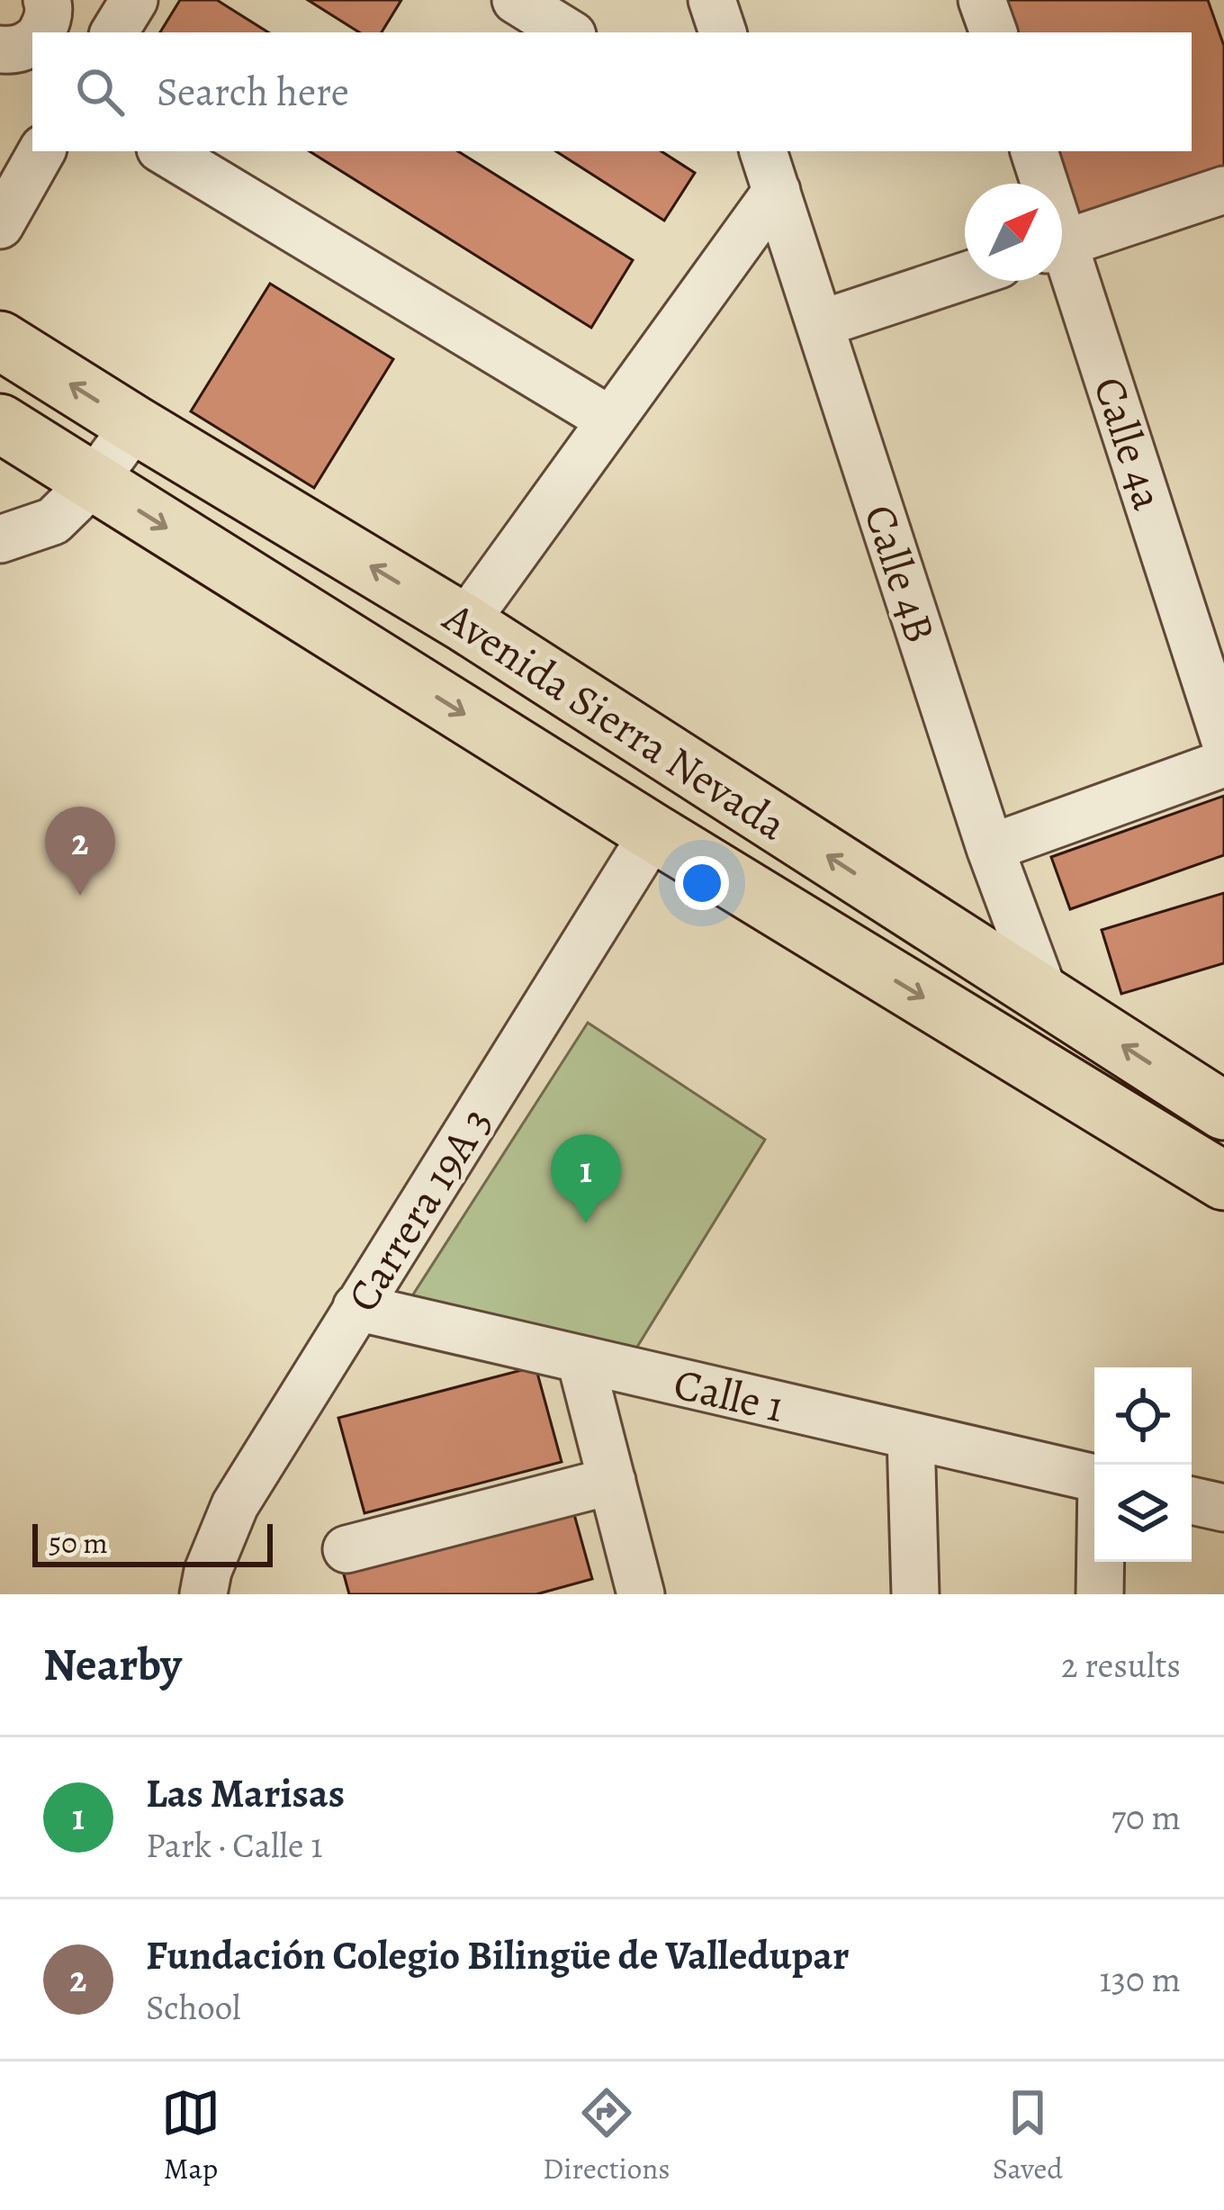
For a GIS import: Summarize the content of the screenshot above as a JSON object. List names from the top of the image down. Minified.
{"streets":{"main road":["Avenida Sierra Nevada"],"street":["Calle 4a","Calle 4B","Carrera 19A 3","Calle 1"]},"crossings":[["Calle 4B","Avenida Sierra Nevada"],["Avenida Sierra Nevada","Carrera 19A 3"],["Carrera 19A 3","Calle 1"]],"scale_bar":"50 m","north":"top right","page":{"search":"Search here","pins":["2","1"],"scale":"50 m","heading":["Nearby","2 results"],"list":[{"mark":"1","name":"Las Marisas","note":"Park · Calle 1","value":"70 m"},{"mark":"2","name":"Fundación Colegio Bilingüe de Valledupar","note":"School","value":"130 m"}],"nav":["Map","Directions","Saved"]}}
